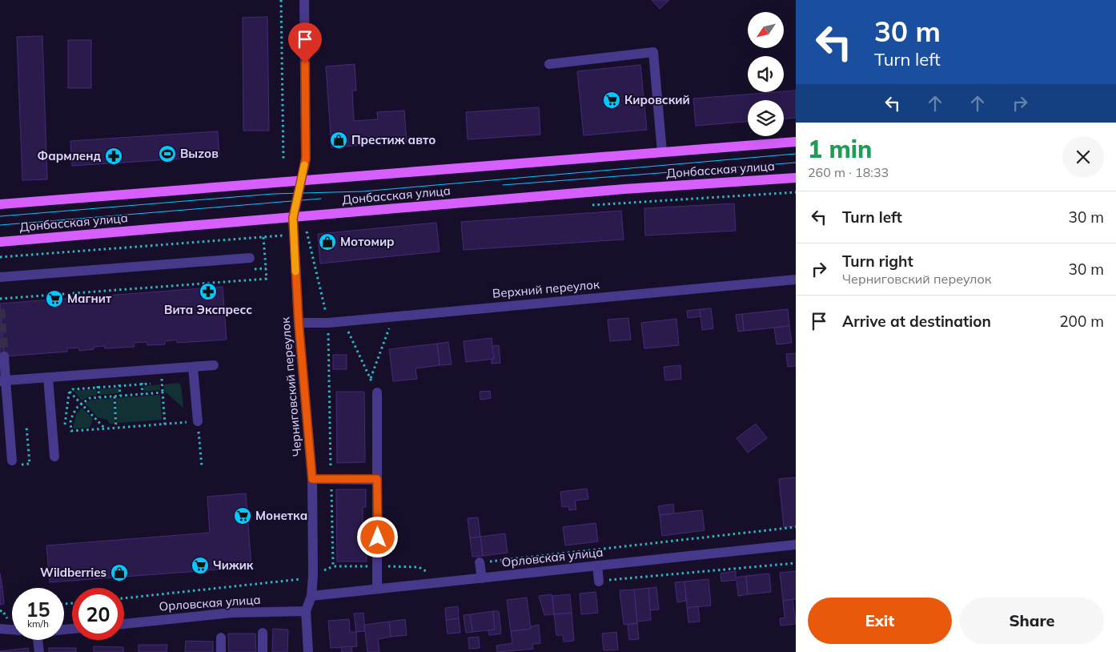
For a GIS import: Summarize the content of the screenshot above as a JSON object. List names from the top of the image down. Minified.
{"streets":{"main road":["Донбасская улица"],"street":["Верхний переулок","Черниговский переулок","Орловская улица"]},"crossings":[["Донбасская улица","Черниговский переулок"],["Верхний переулок","Черниговский переулок"],["Черниговский переулок","Орловская улица"]],"places":{"supermarket":["Кировский","Магнит","Монетка","Чижик"],"shop":["Престиж авто","Мотомир","Wildberries"],"sports":["Выzов"],"pharmacy":["Фармленд","Вита Экспресс"]},"north":"bottom left","page":{"turn":["30 m","Turn left"],"heading":["1 min","260 m · 18:33"],"list":[{"name":"Turn left","value":"30 m"},{"name":"Turn right","note":"Черниговский переулок","value":"30 m"},{"name":"Arrive at destination","value":"200 m"}],"speed":"15 km/h","limit":"20","buttons":["Exit","Share"]}}
